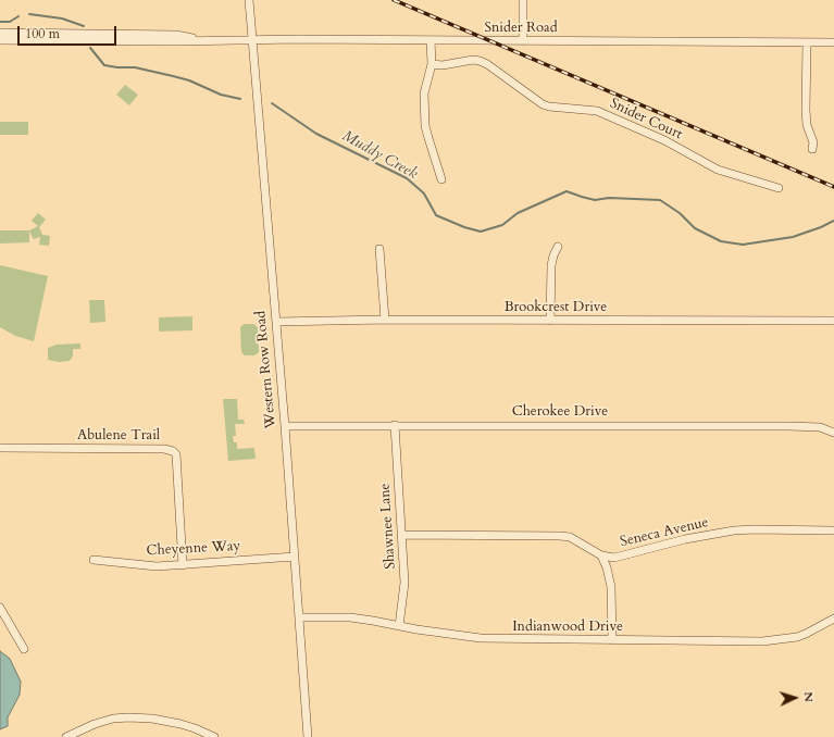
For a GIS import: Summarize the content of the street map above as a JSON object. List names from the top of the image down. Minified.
{"streets":{"street":["Snider Road","Snider Court","Brookcrest Drive","Western Row Road","Cherokee Drive","Abulene Trail","Shawnee Lane","Seneca Avenue","Cheyenne Way","Indianwood Drive"]},"crossings":[["Snider Road","Western Row Road"],["Brookcrest Drive","Western Row Road"],["Western Row Road","Cherokee Drive"],["Western Row Road","Cheyenne Way"],["Western Row Road","Indianwood Drive"],["Cherokee Drive","Shawnee Lane"],["Abulene Trail","Cheyenne Way"],["Shawnee Lane","Indianwood Drive"]],"water":["Muddy Creek"],"scale_bar":"100 m","north":"right"}
